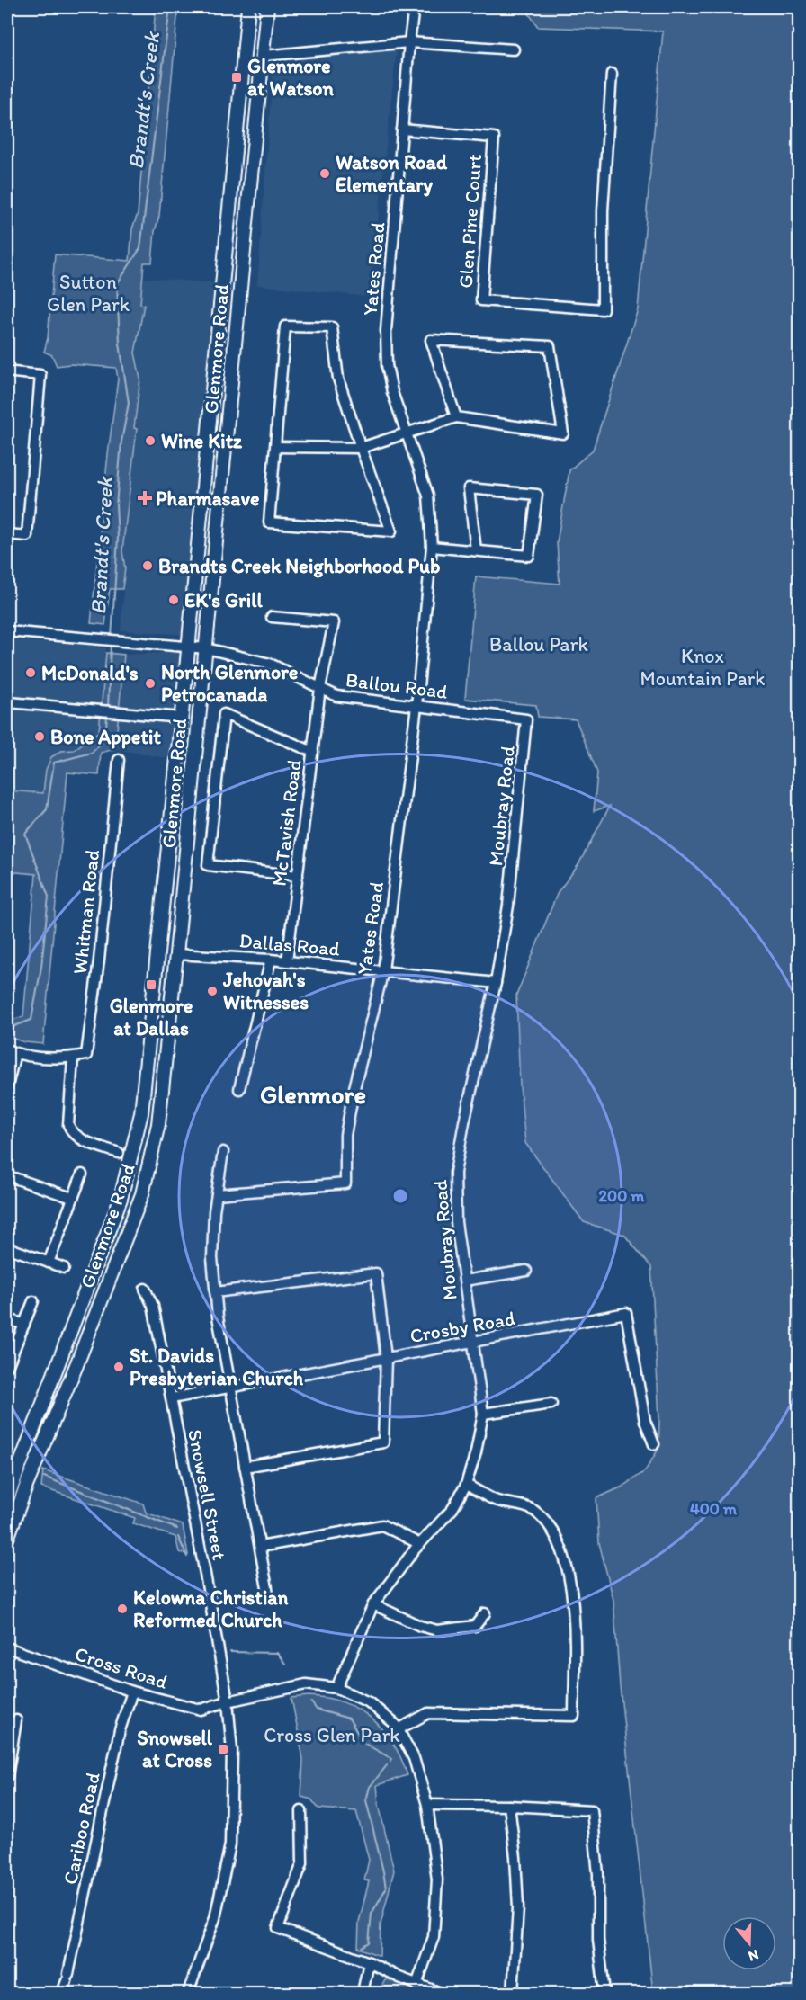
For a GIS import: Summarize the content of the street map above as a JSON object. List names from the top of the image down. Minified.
{"streets":{"main road":["Glenmore Road"],"street":["Glen Pine Court","Yates Road","Ballou Road","Moubray Road","McTavish Road","Whitman Road","Dallas Road","Crosby Road","Snowsell Street","Cross Road","Cariboo Road"]},"crossings":[["Glen Pine Court","Yates Road"],["Yates Road","Ballou Road"],["Yates Road","Dallas Road"],["Glenmore Road","Ballou Road"],["Glenmore Road","Dallas Road"],["Ballou Road","Moubray Road"],["Ballou Road","McTavish Road"],["Moubray Road","Dallas Road"],["Moubray Road","Crosby Road"],["Moubray Road","Cross Road"],["McTavish Road","Dallas Road"],["Crosby Road","Snowsell Street"],["Snowsell Street","Cross Road"],["Cross Road","Cariboo Road"]],"districts":["Glenmore"],"water":["Brandt's Creek"],"parks":["Sutton Glen Park","Ballou Park","Knox Mountain Park","Cross Glen Park"],"places":{"transit":["Glenmore at Watson","Glenmore at Dallas","Snowsell at Cross"],"other":["Watson Road Elementary","Wine Kitz","Brandts Creek Neighborhood Pub","EK's Grill","McDonald's","North Glenmore Petrocanada","Bone Appetit","Jehovah's Witnesses","St. Davids Presbyterian Church","Kelowna Christian Reformed Church"],"health":["Pharmasave"]},"north":"bottom","rings":["200 m","400 m"]}
